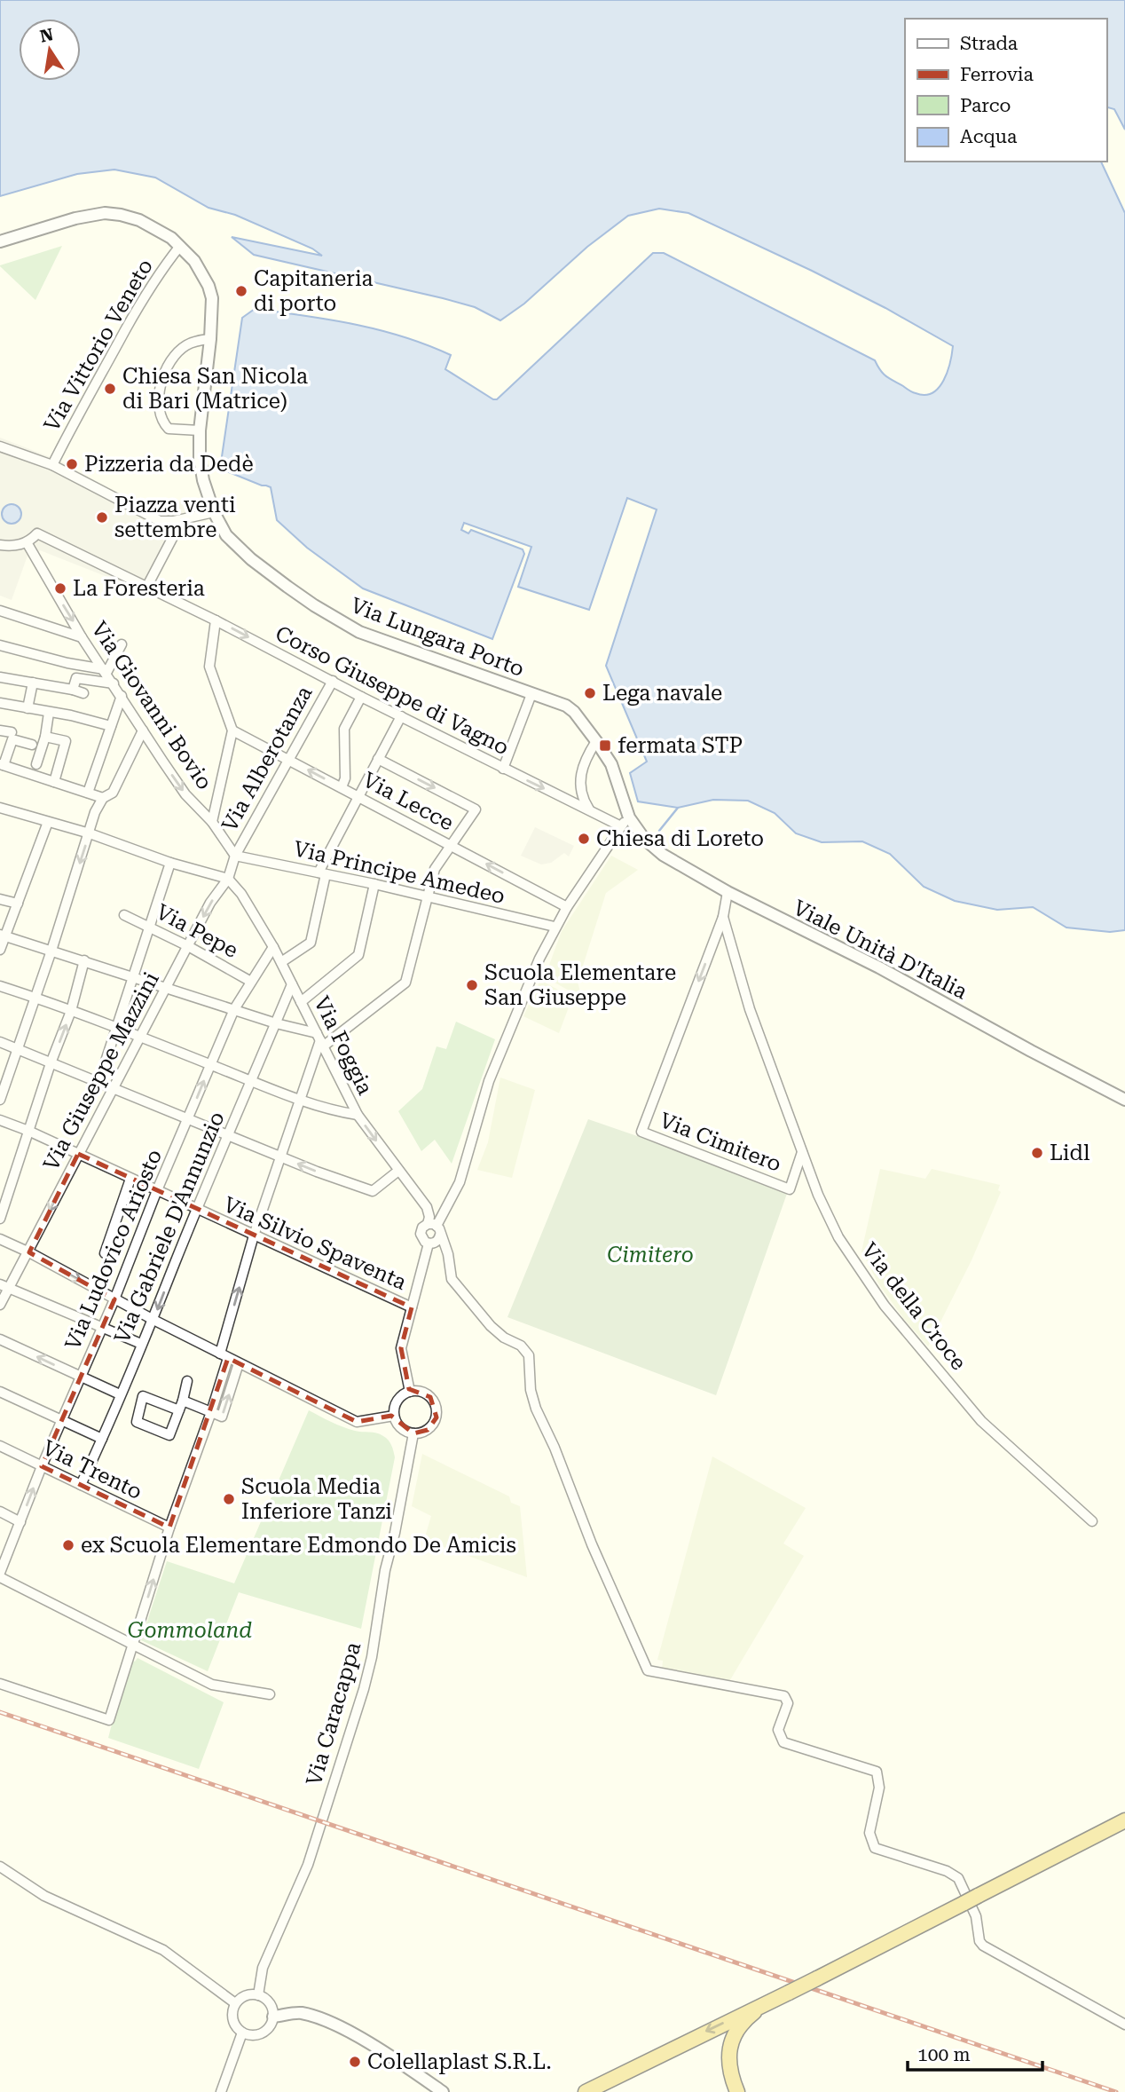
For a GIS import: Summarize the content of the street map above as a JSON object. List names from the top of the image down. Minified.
{"streets":{"street":["Via Vittorio Veneto","Via Lungara Porto","Corso Giuseppe di Vagno","Via Giovanni Bovio","Via Alberotanza","Via Lecce","Via Principe Amedeo","Via Pepe","Viale Unità D'Italia","Via Foggia","Via Giuseppe Mazzini","Via Cimitero","Via Gabriele D'Annunzio","Via Silvio Spaventa","Via Ludovico Ariosto","Via della Croce","Via Trento","Via Caracappa"]},"crossings":[["Via Vittorio Veneto","Via Lungara Porto"],["Via Lungara Porto","Corso Giuseppe di Vagno"],["Via Lungara Porto","Viale Unità D'Italia"],["Corso Giuseppe di Vagno","Via Alberotanza"],["Corso Giuseppe di Vagno","Viale Unità D'Italia"],["Via Giovanni Bovio","Via Alberotanza"],["Via Giovanni Bovio","Via Principe Amedeo"],["Via Giovanni Bovio","Via Giuseppe Mazzini"],["Via Alberotanza","Via Lecce"],["Via Alberotanza","Via Principe Amedeo"],["Via Alberotanza","Via Giuseppe Mazzini"],["Via Principe Amedeo","Via Giuseppe Mazzini"],["Via Pepe","Via Giuseppe Mazzini"],["Via Pepe","Via Ludovico Ariosto"],["Viale Unità D'Italia","Via della Croce"],["Via Foggia","Via Giuseppe Mazzini"],["Via Foggia","Via Gabriele D'Annunzio"],["Via Foggia","Via Ludovico Ariosto"],["Via Giuseppe Mazzini","Via Silvio Spaventa"],["Via Cimitero","Via della Croce"],["Via Gabriele D'Annunzio","Via Silvio Spaventa"],["Via Gabriele D'Annunzio","Via Trento"],["Via Silvio Spaventa","Via Ludovico Ariosto"],["Via Ludovico Ariosto","Via Trento"]],"one_way":["Corso Giuseppe di Vagno","Via Giovanni Bovio","Via Lecce"],"parks":["Cimitero","Gommoland"],"places":{"other":["Capitaneria di porto","Chiesa San Nicola di Bari (Matrice)","Pizzeria da Dedè","Piazza venti settembre","La Foresteria","Lega navale","Chiesa di Loreto","Scuola Elementare San Giuseppe","Lidl","Scuola Media Inferiore Tanzi","ex Scuola Elementare Edmondo De Amicis","Colellaplast S.R.L."],"transit":["fermata STP"]},"legend":["Strada","Ferrovia","Parco","Acqua"],"scale_bar":"100 m","north":"top"}
